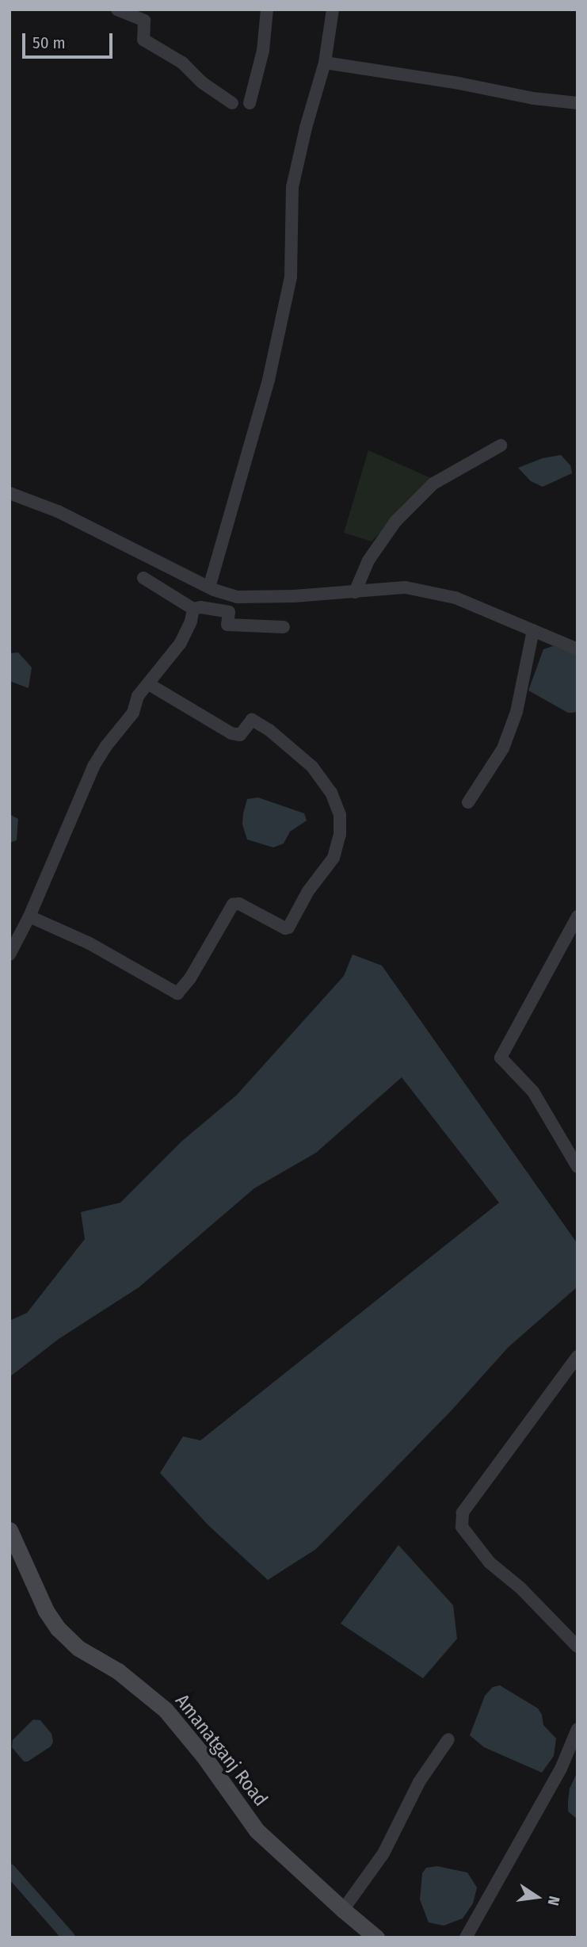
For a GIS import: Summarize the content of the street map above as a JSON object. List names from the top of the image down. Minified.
{"streets":{"main road":["Amanatganj Road"]},"scale_bar":"50 m","north":"right"}
